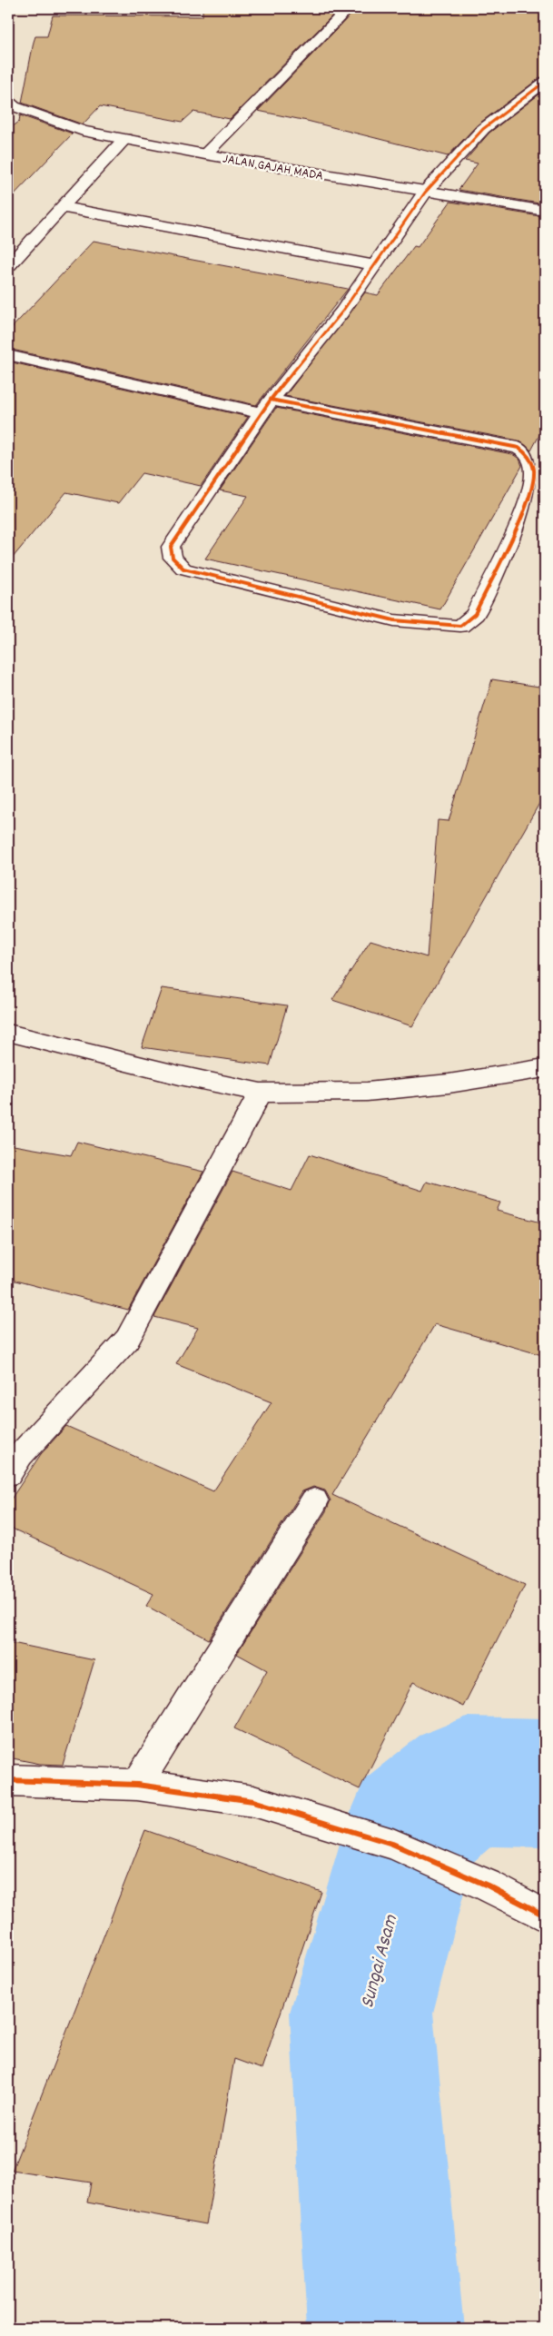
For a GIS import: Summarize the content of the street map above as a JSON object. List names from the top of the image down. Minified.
{"streets":{"street":["JALAN GAJAH MADA"]},"water":["Sungai Asam"]}
